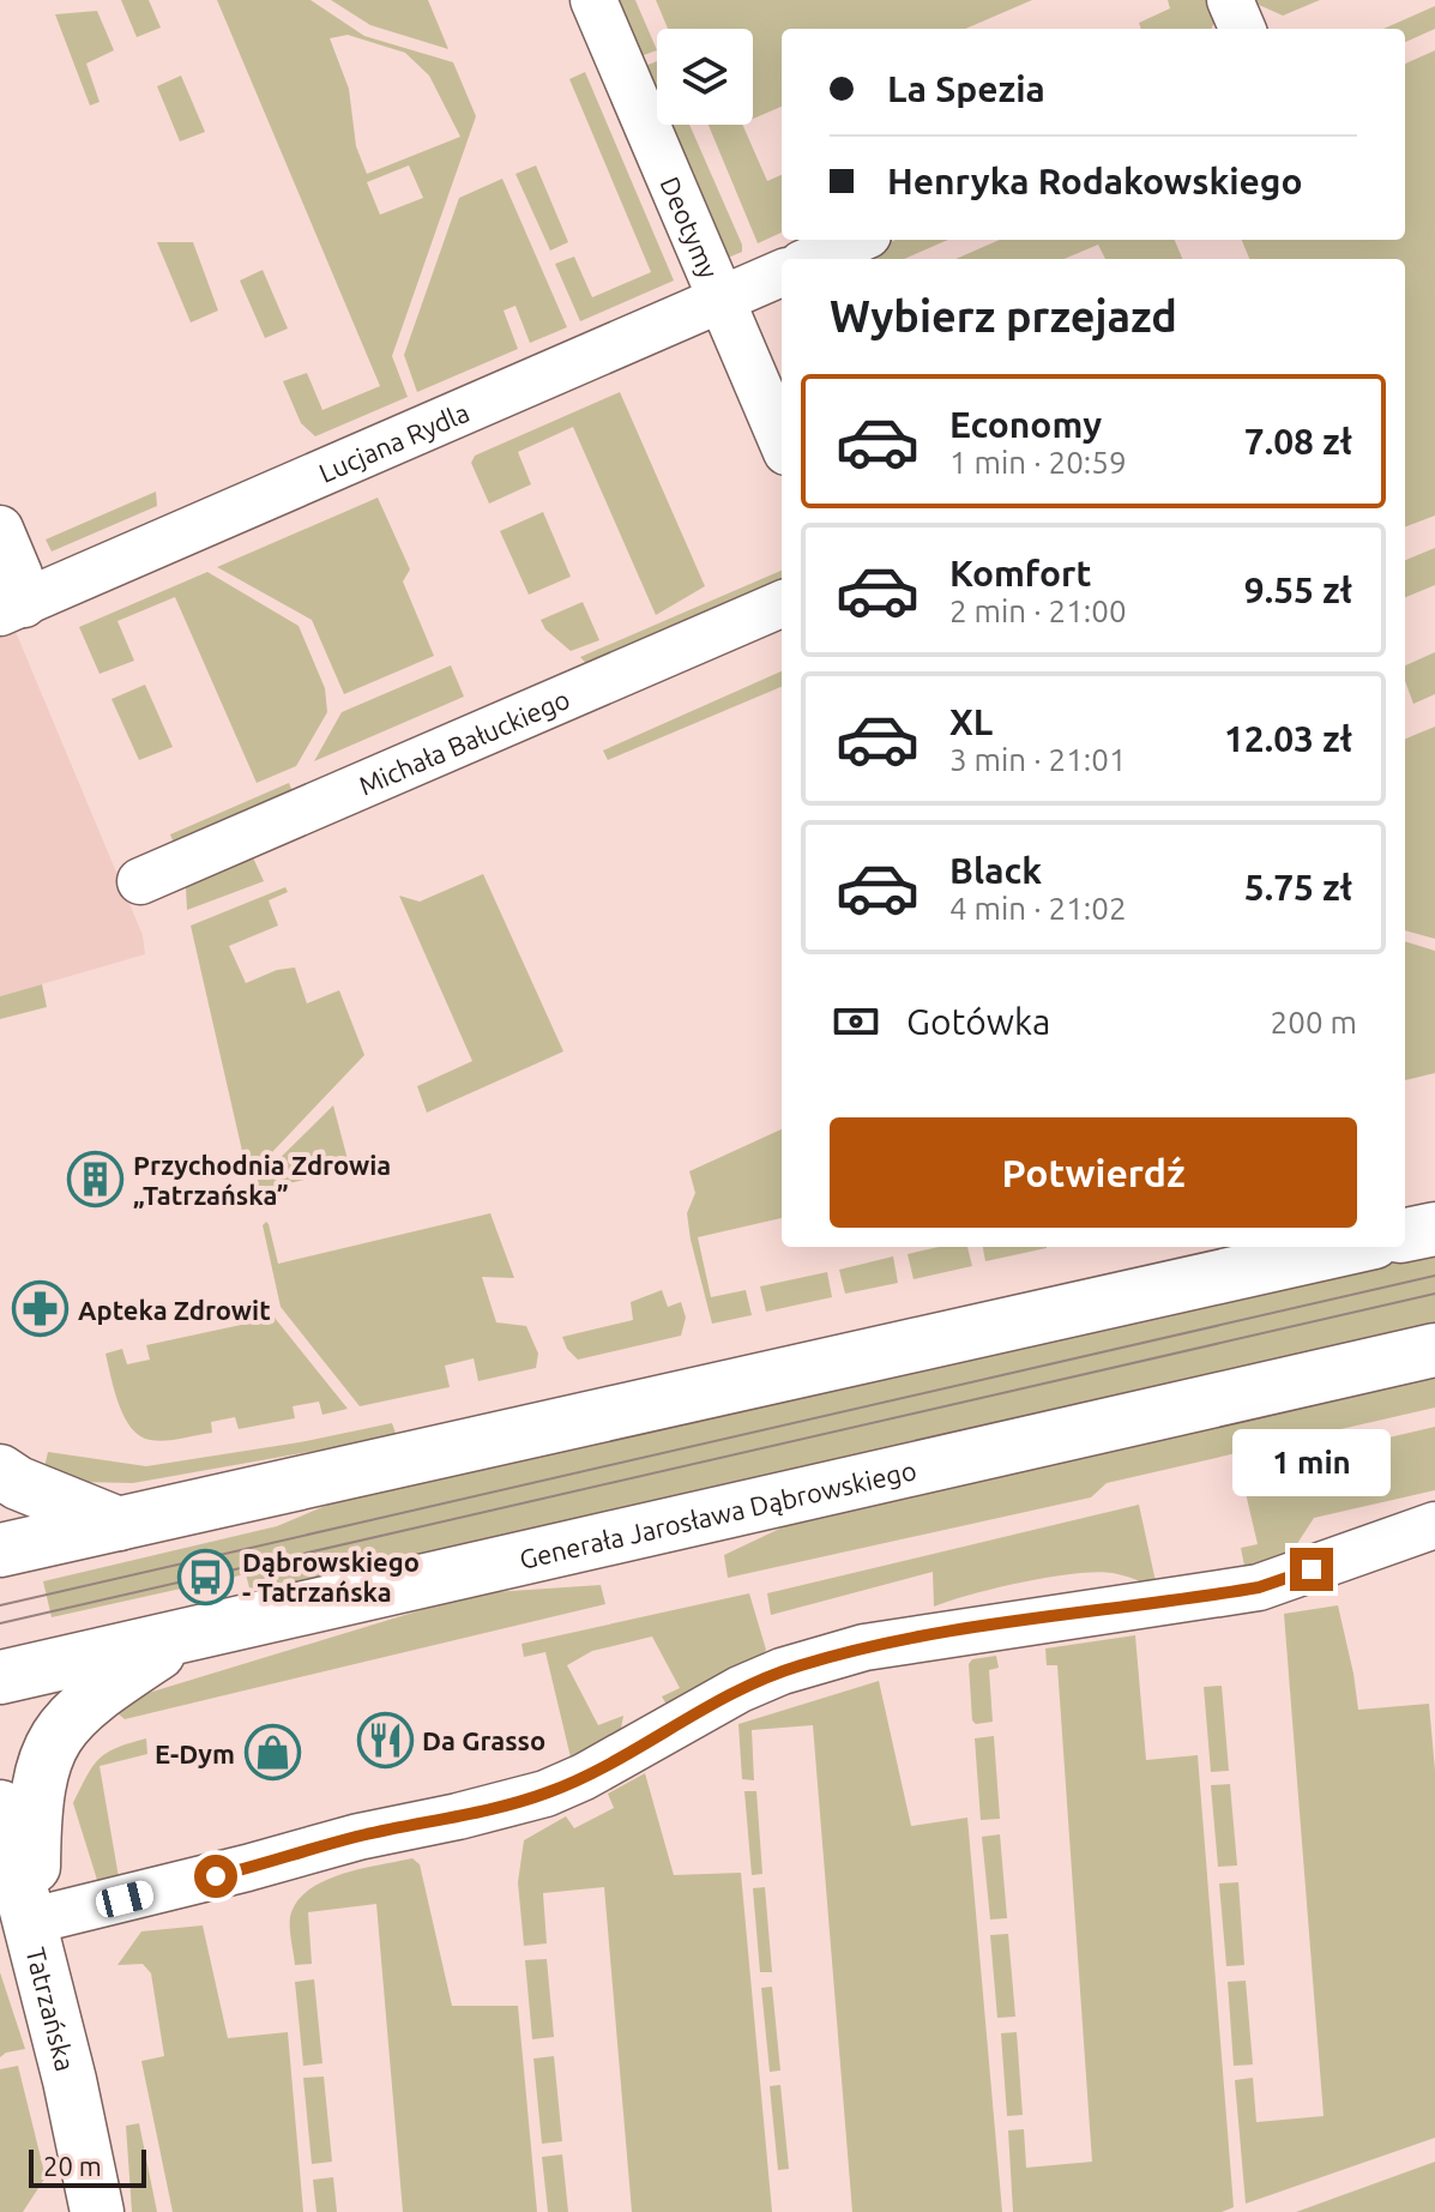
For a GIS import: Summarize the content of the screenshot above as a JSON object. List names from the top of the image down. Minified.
{"streets":{"main road":["Generała Jarosława Dąbrowskiego","Tatrzańska"],"street":["Deotymy","Lucjana Rydla","Michała Bałuckiego"]},"crossings":[["Deotymy","Lucjana Rydla"]],"places":{"building":["Przychodnia Zdrowia „Tatrzańska”"],"pharmacy":["Apteka Zdrowit"],"bus stop":["Dąbrowskiego - Tatrzańska"],"restaurant":["Da Grasso"],"shop":["E-Dym"]},"scale_bar":"20 m","page":{"banner":["La Spezia","Henryka Rodakowskiego"],"heading":"Wybierz przejazd","list":[{"name":"Economy","note":"1 min · 20:59","value":"7.08 zł"},{"name":"Komfort","note":"2 min · 21:00","value":"9.55 zł"},{"name":"XL","note":"3 min · 21:01","value":"12.03 zł"},{"name":"Black","note":"4 min · 21:02","value":"5.75 zł"}],"pay":["Gotówka","200 m"],"buttons":"Potwierdź","bubble":"1 min","scale":"20 m"}}
